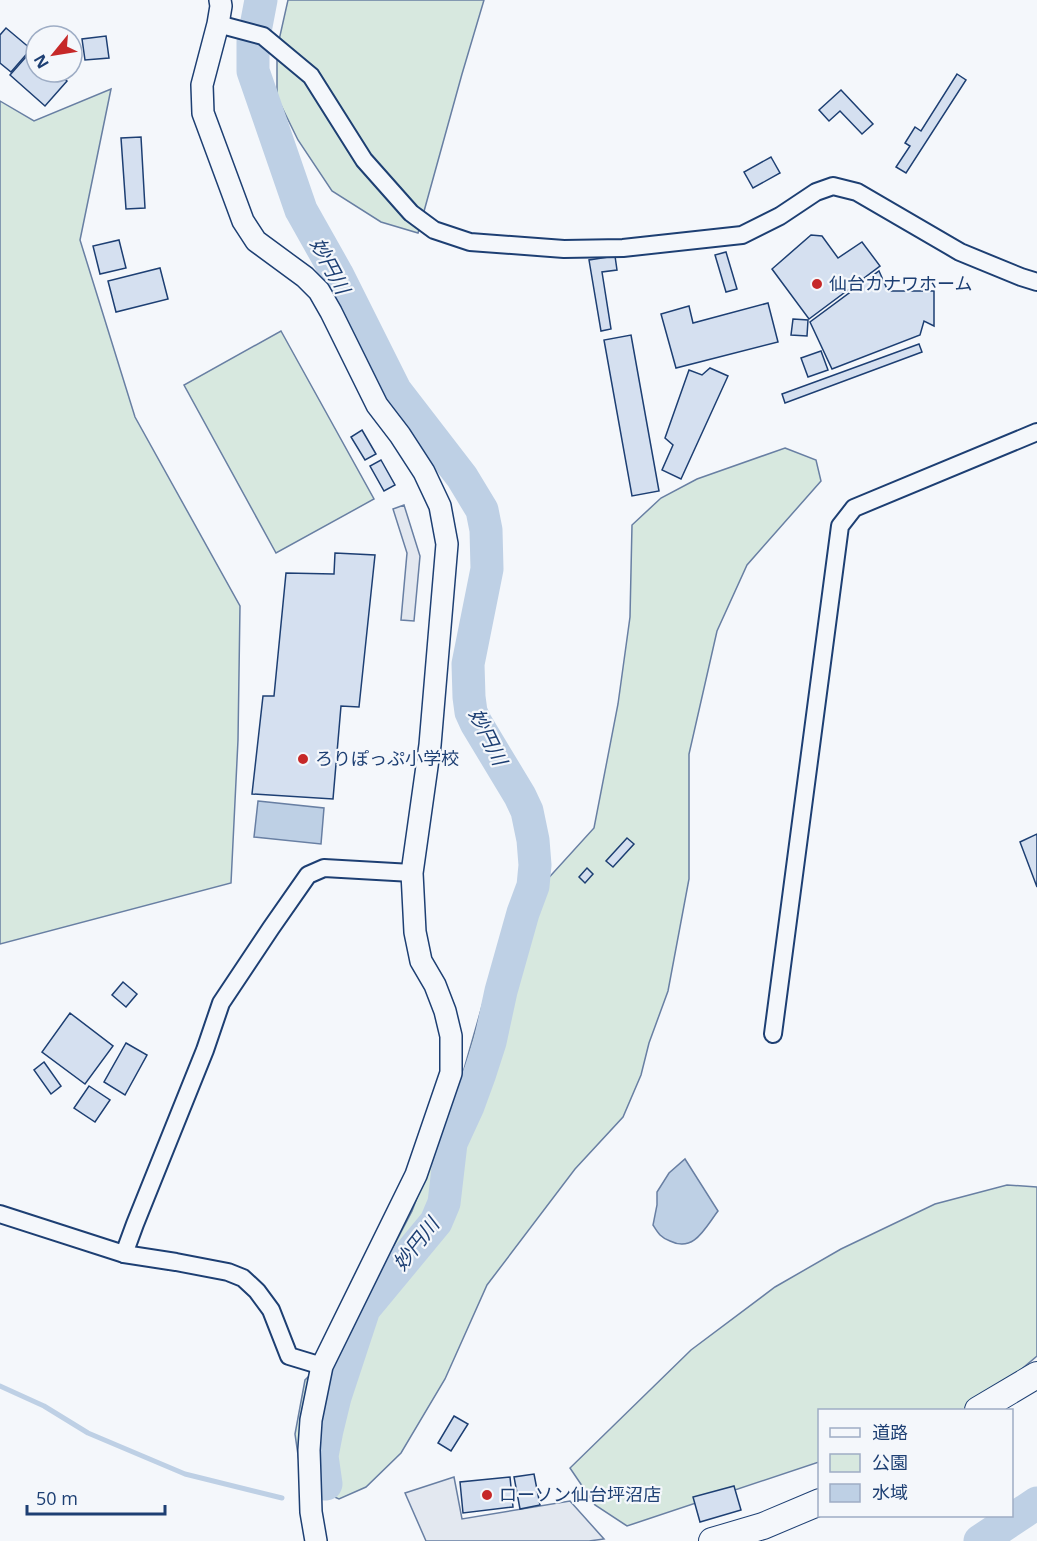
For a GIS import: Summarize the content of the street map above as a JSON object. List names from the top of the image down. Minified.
{"water":["妙円川"],"places":["仙台カナワホーム","ろりぽっぷ小学校","ローソン仙台坪沼店"],"legend":["道路","公園","水域"],"scale_bar":"50 m","north":"bottom left"}
